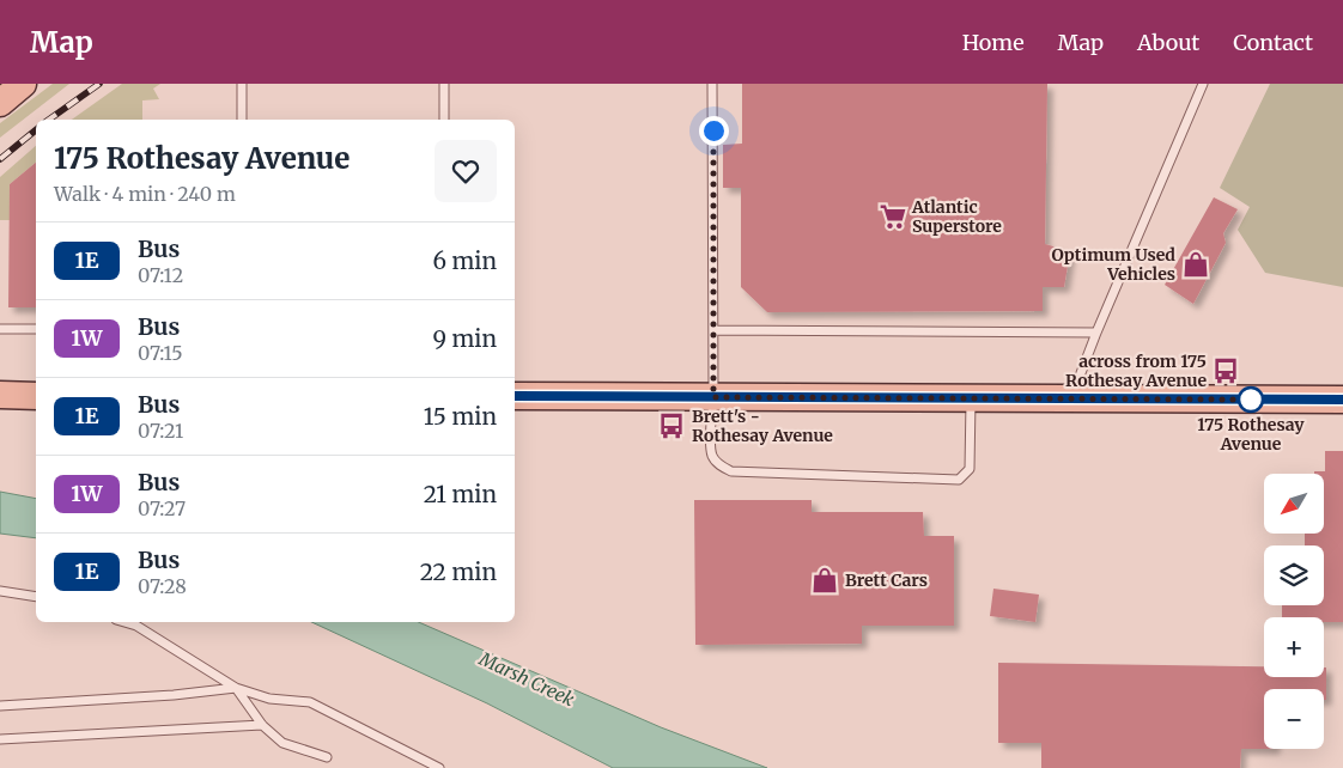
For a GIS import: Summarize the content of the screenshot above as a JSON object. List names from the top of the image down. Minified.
{"water":["Marsh Creek"],"places":{"supermarket":["Atlantic Superstore"],"shop":["Optimum Used Vehicles","Brett Cars"],"bus stop":["across from 175 Rothesay Avenue","Brett's - Rothesay Avenue"],"other":["175 Rothesay Avenue"]},"lines":["bus line 1E"],"north":"bottom left","page":{"header":"Map","nav":["Home","Map","About","Contact"],"heading":["175 Rothesay Avenue","Walk · 4 min · 240 m"],"list":[{"mark":"1E","name":"Bus","note":"07:12","value":"6 min"},{"mark":"1W","name":"Bus","note":"07:15","value":"9 min"},{"mark":"1E","name":"Bus","note":"07:21","value":"15 min"},{"mark":"1W","name":"Bus","note":"07:27","value":"21 min"},{"mark":"1E","name":"Bus","note":"07:28","value":"22 min"}],"map_buttons":["+","−"]}}
